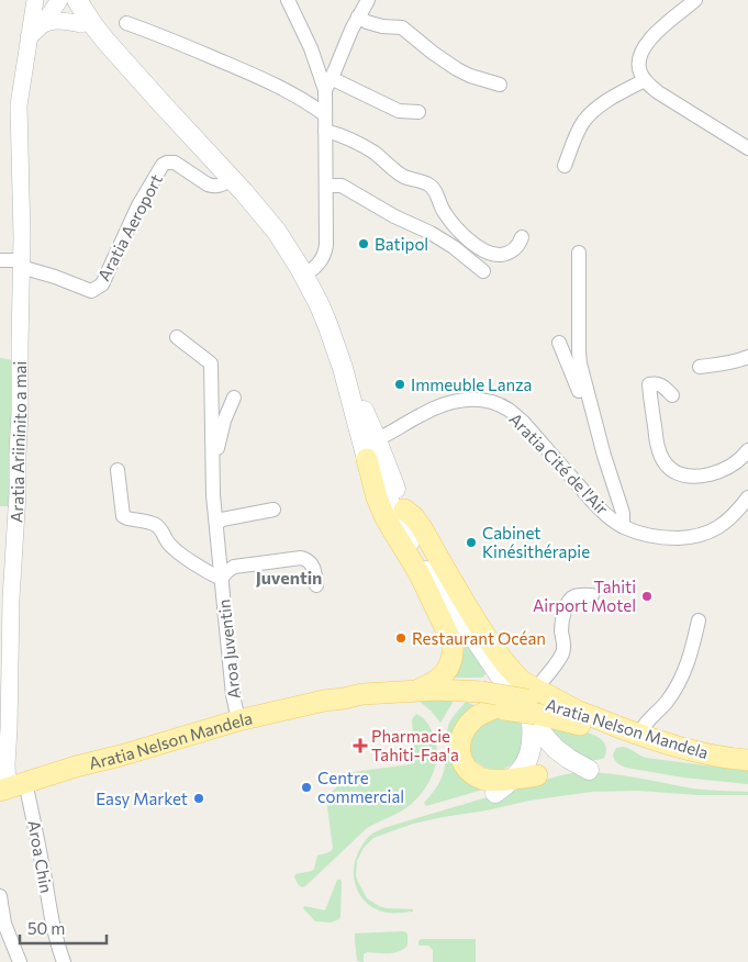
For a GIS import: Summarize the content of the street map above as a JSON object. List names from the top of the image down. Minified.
{"streets":{"main road":["Aratia Nelson Mandela"],"street":["Aratia Aeroport","Aratia Ariininito a mai","Aratia Cité de l'Air","Aroa Juventin","Aroa Chin"]},"crossings":[["Aratia Aeroport","Aratia Ariininito a mai"],["Aratia Ariininito a mai","Aratia Nelson Mandela"],["Aratia Ariininito a mai","Aroa Chin"],["Aroa Juventin","Aratia Nelson Mandela"],["Aratia Nelson Mandela","Aroa Chin"]],"districts":["Juventin"],"places":{"other":["Batipol","Immeuble Lanza","Cabinet Kinésithérapie","Tahiti Airport Motel","Restaurant Océan","Centre commercial","Easy Market"],"health":["Pharmacie Tahiti-Faa'a"]},"scale_bar":"50 m"}
